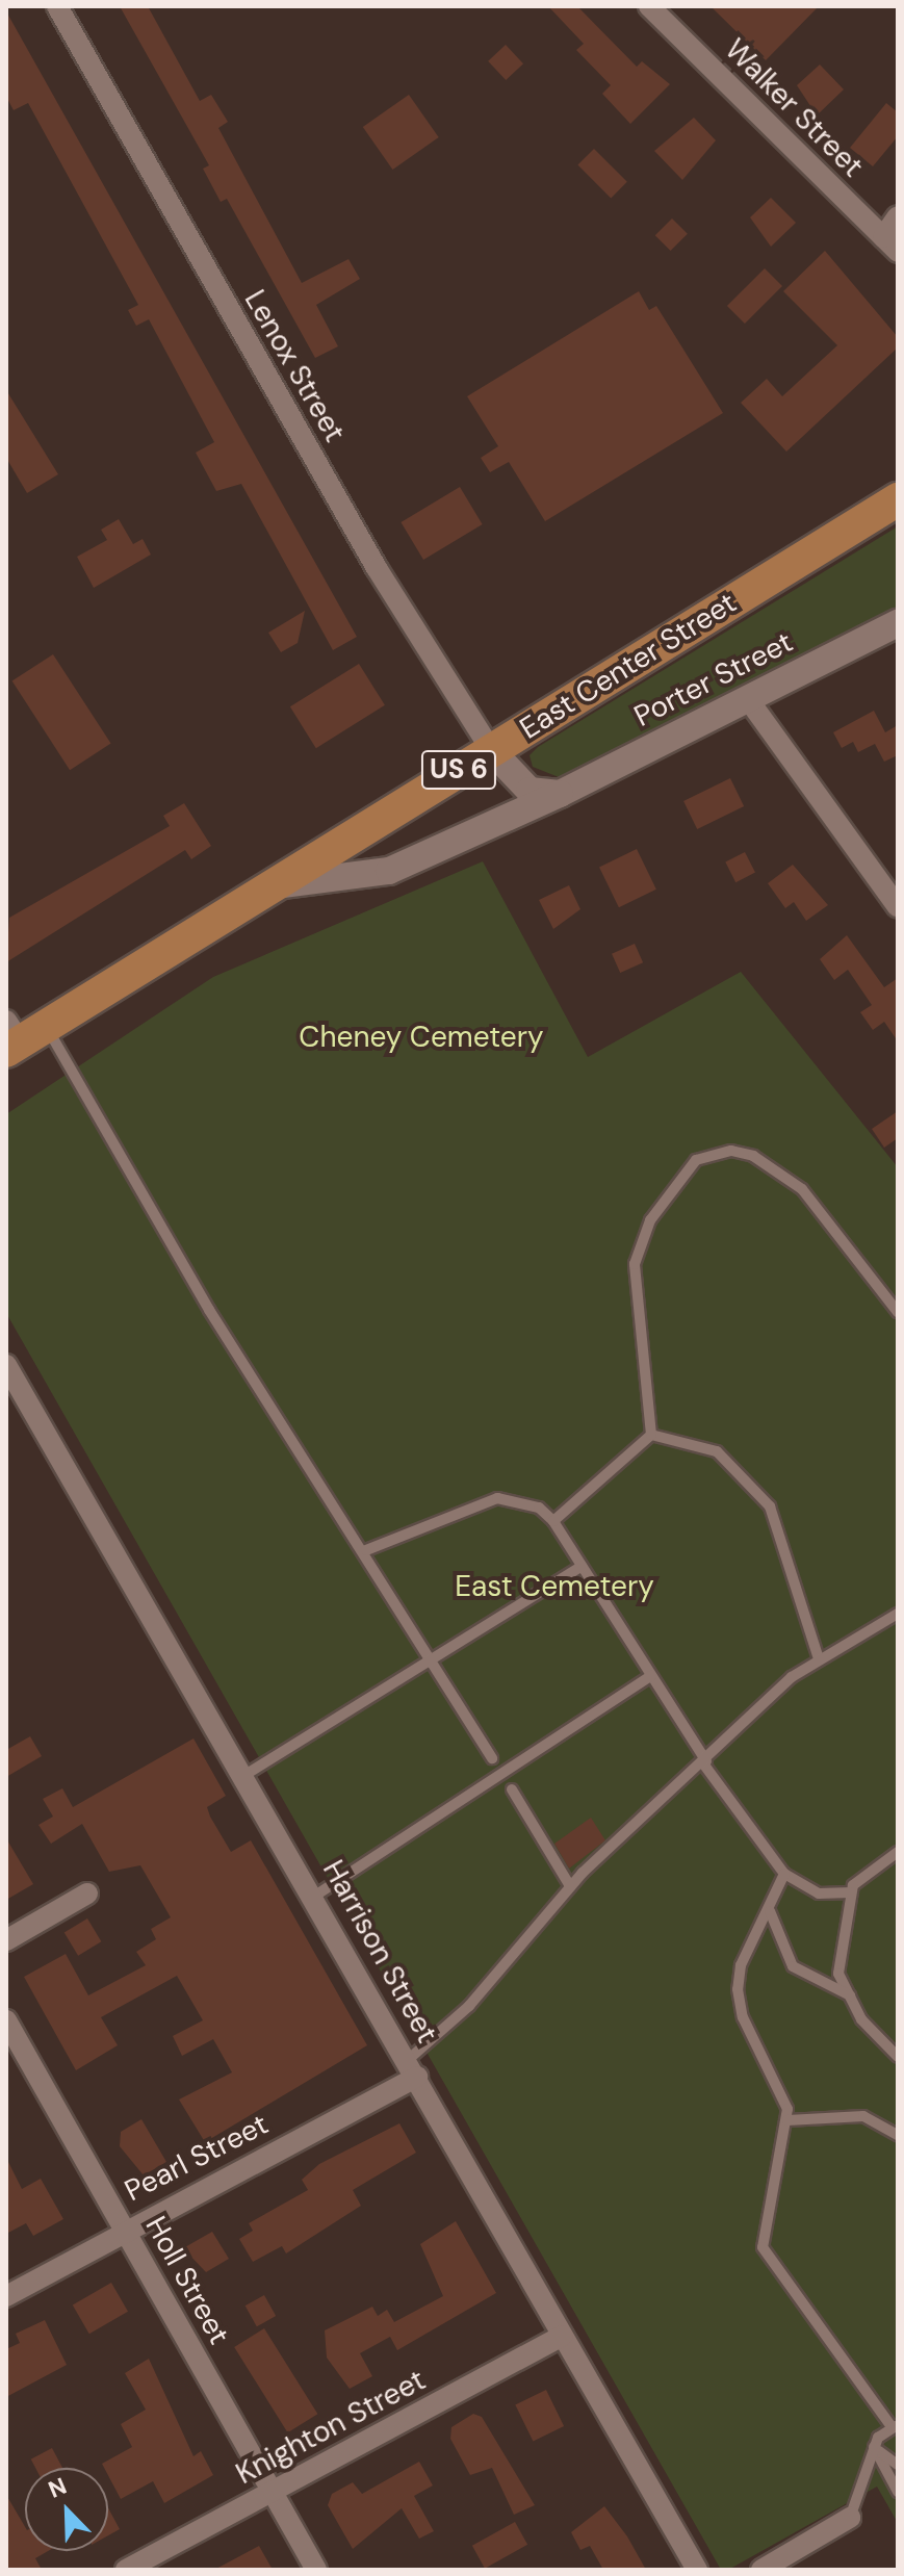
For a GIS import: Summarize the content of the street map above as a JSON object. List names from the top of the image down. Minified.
{"streets":{"main road":["East Center Street","US 6"],"street":["Walker Street","Lenox Street","Porter Street","Harrison Street","Pearl Street","Holl Street","Knighton Street"]},"crossings":[["Lenox Street","East Center Street"],["East Center Street","Porter Street"],["Harrison Street","Pearl Street"],["Harrison Street","Knighton Street"],["Pearl Street","Holl Street"],["Holl Street","Knighton Street"]],"parks":["Cheney Cemetery","East Cemetery"],"north":"top left"}
